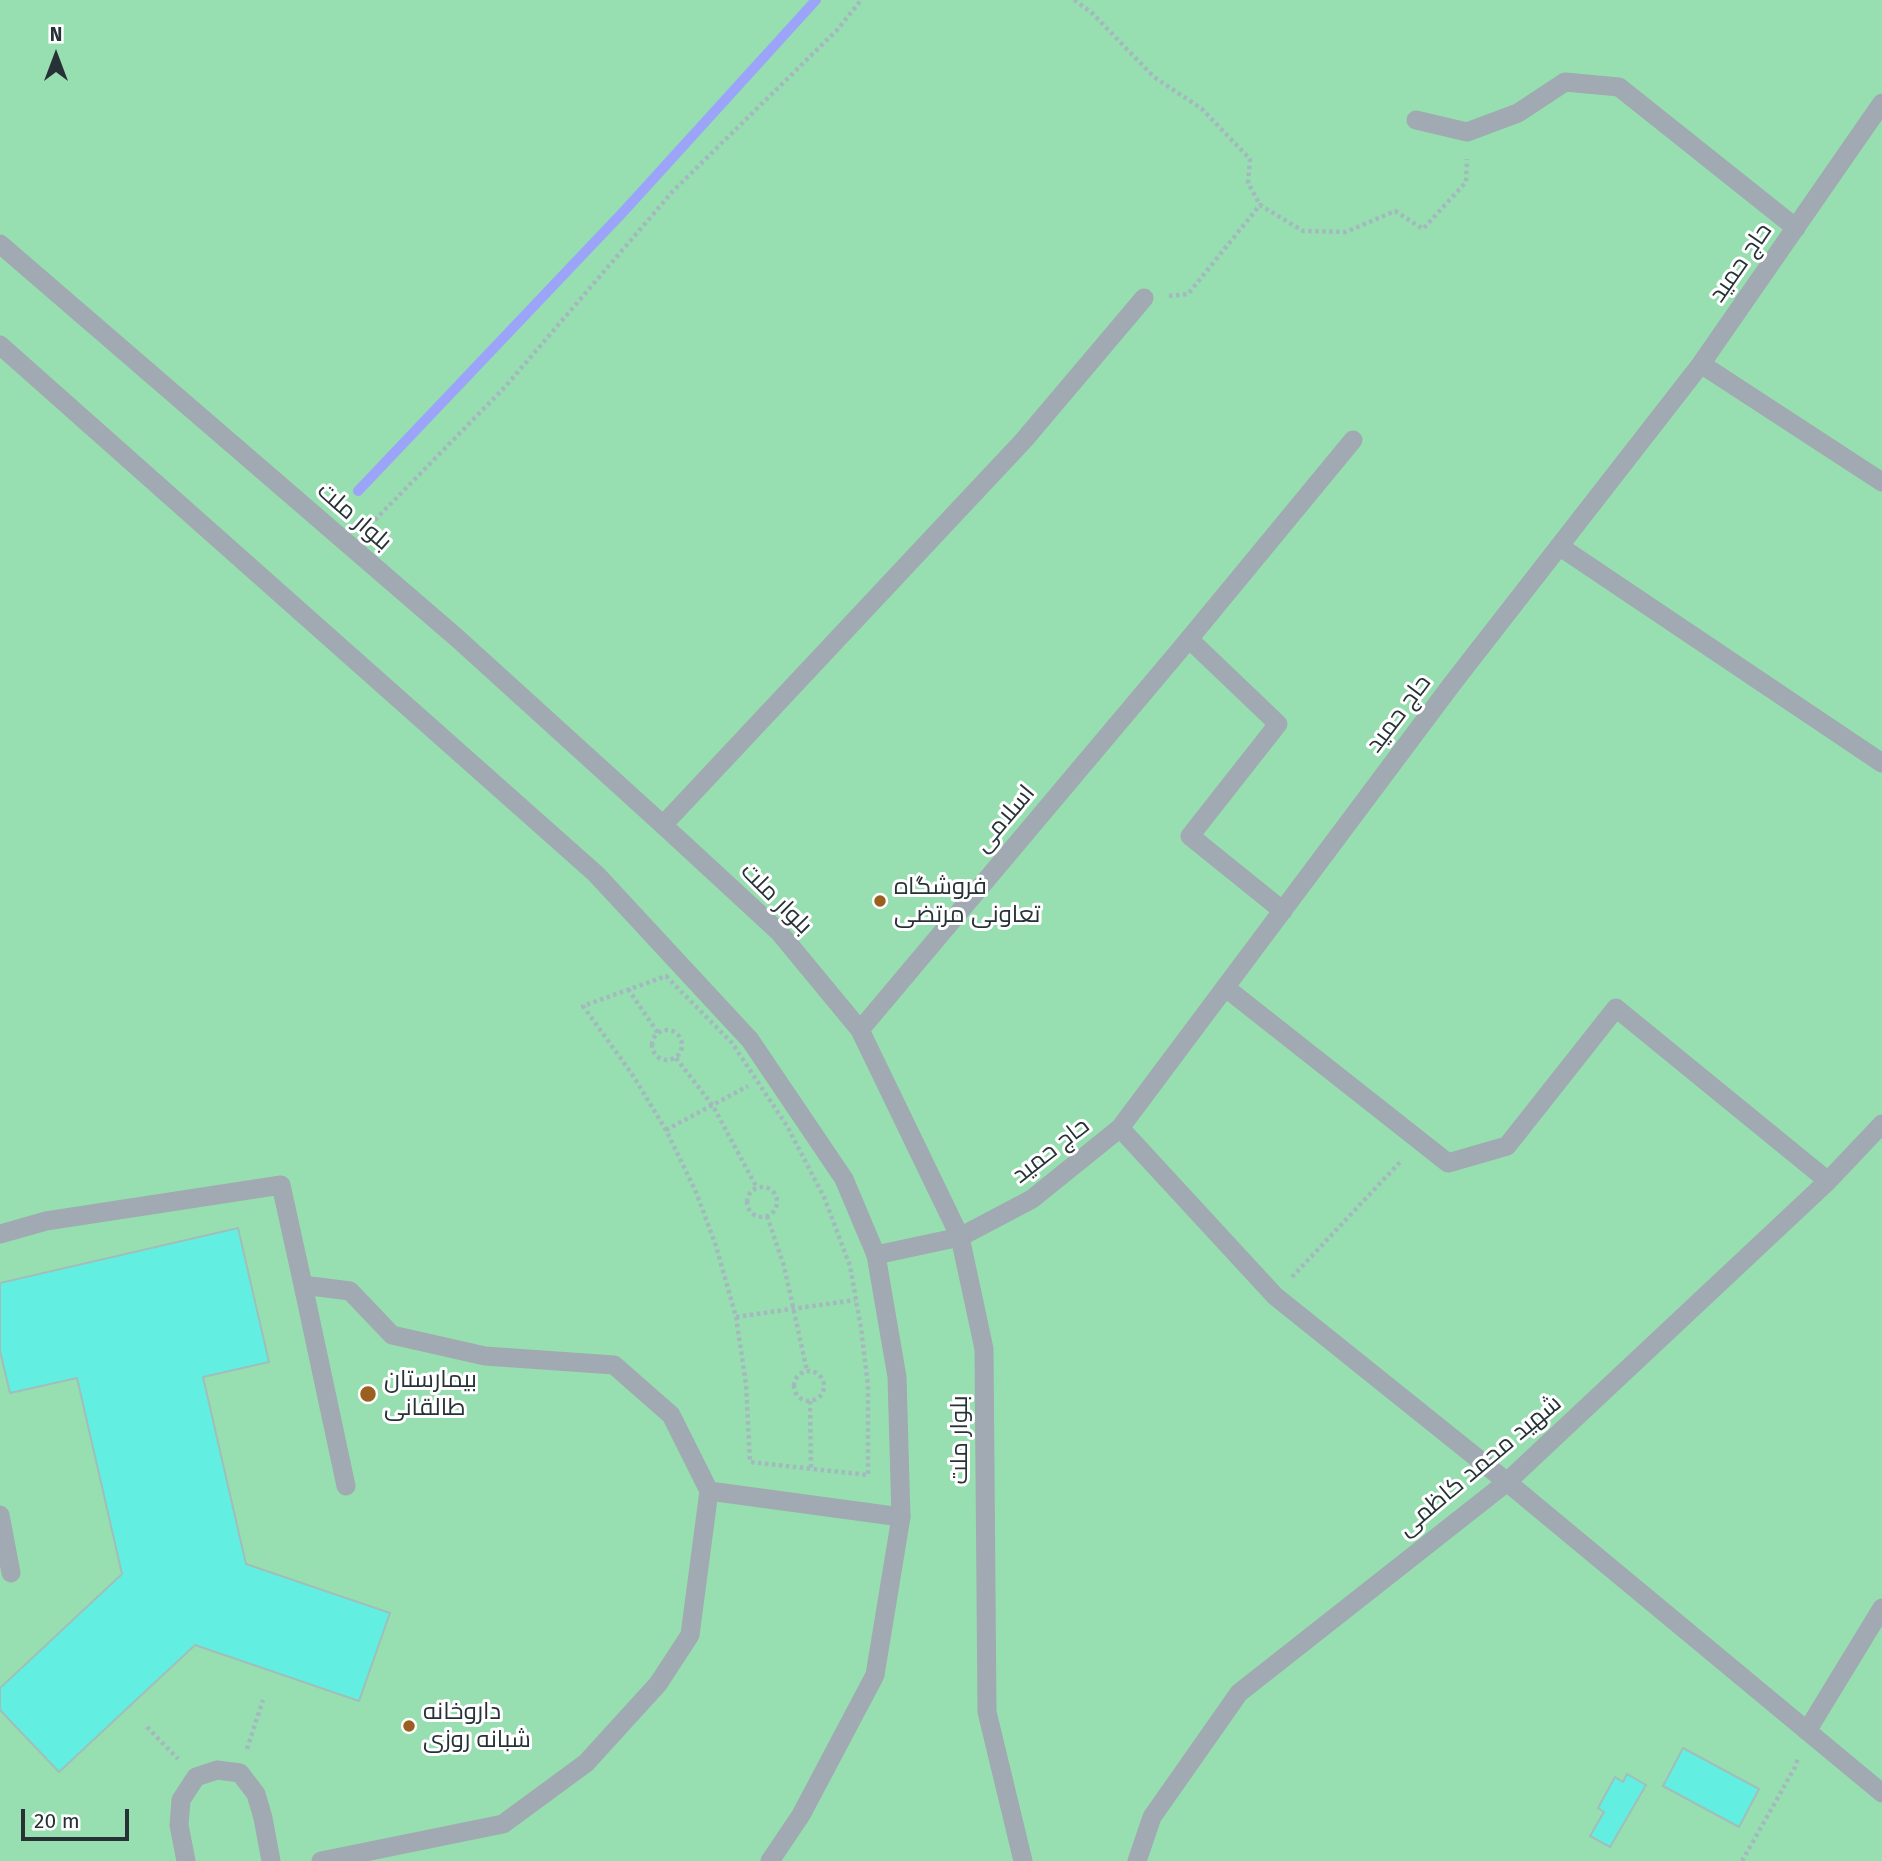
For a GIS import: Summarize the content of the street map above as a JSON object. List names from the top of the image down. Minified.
{"streets":{"street":["حاج حمید","بلوار ملت","اسلامی","شهید محمد کاظمی"]},"crossings":[["حاج حمید","بلوار ملت"],["بلوار ملت","اسلامی"]],"places":["فروشگاه تعاونی مرتضی","بیمارستان طالقانی","داروخانه شبانه روزی"],"scale_bar":"20 m","north":"top"}
